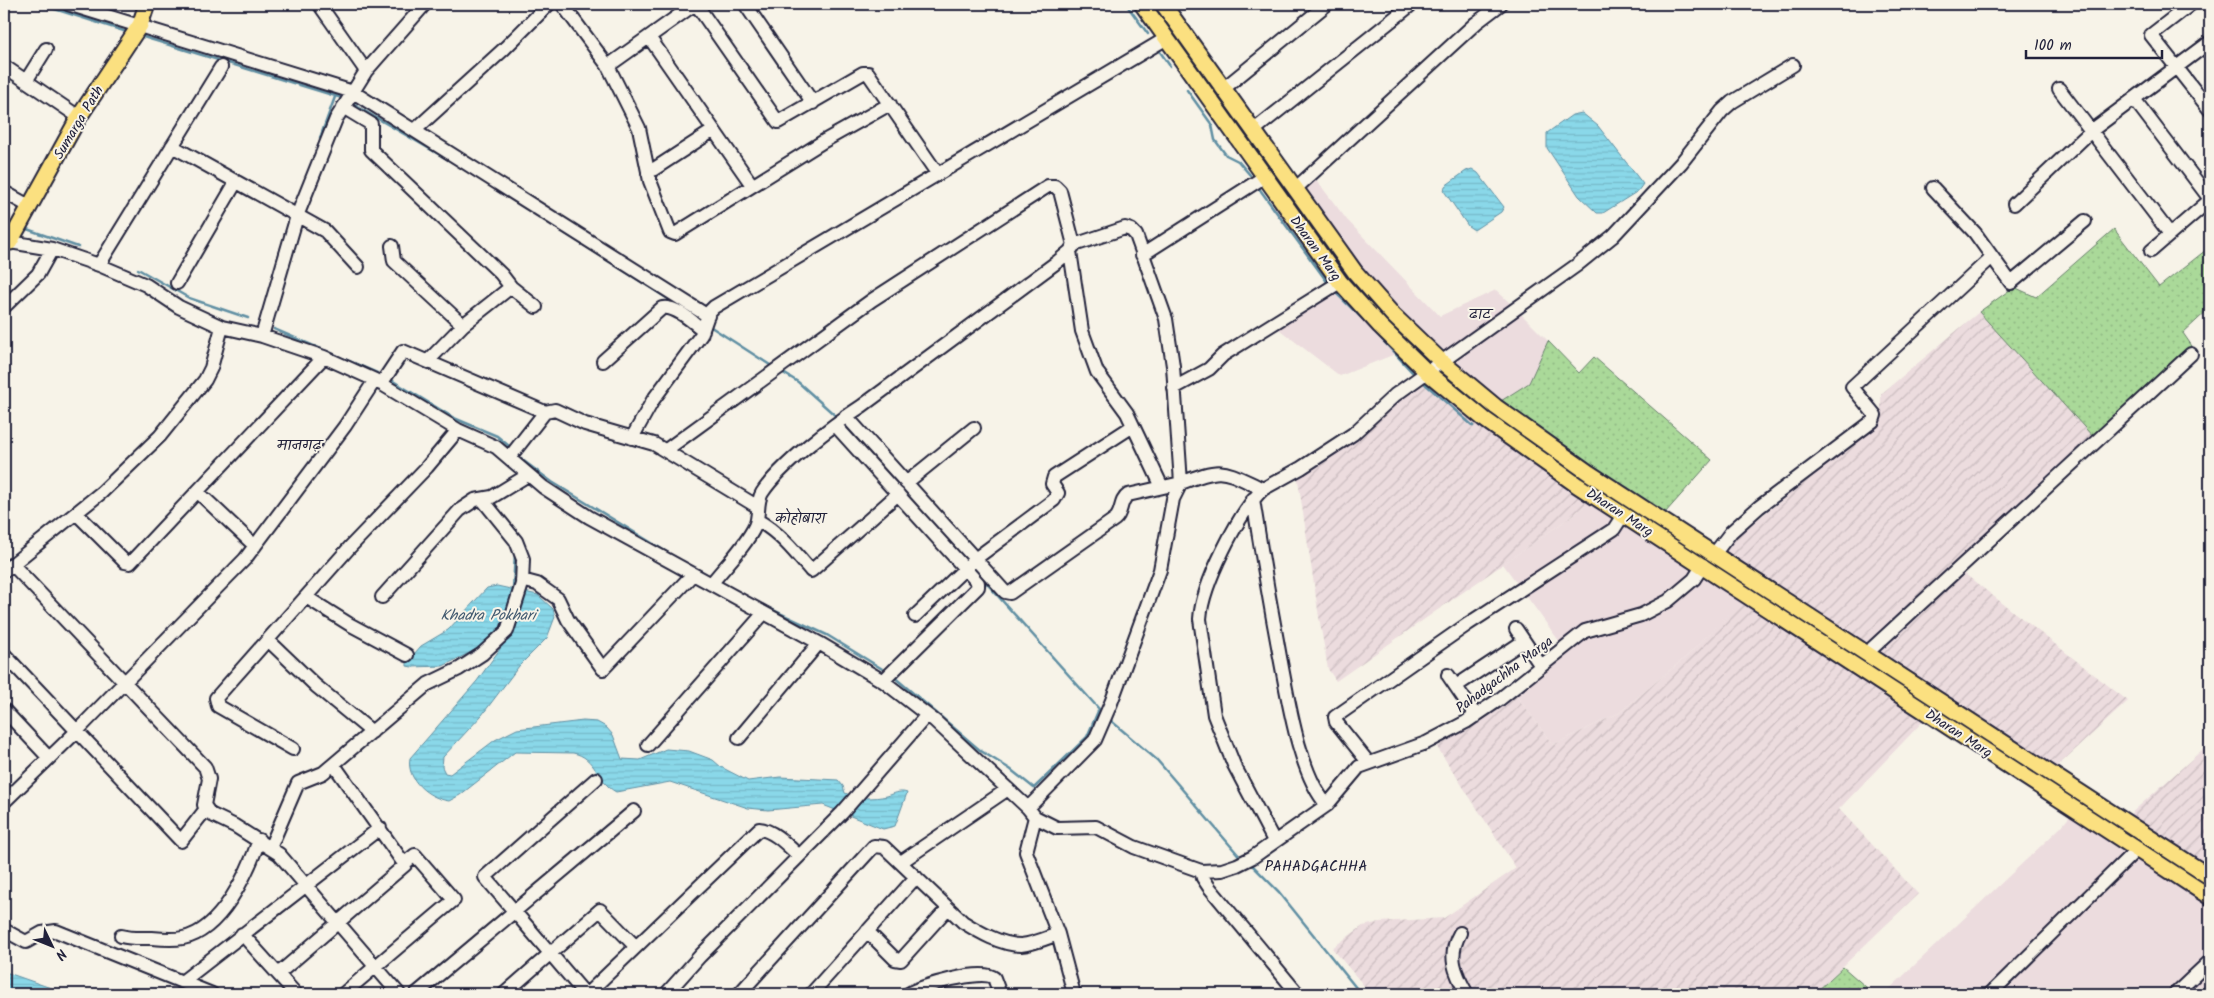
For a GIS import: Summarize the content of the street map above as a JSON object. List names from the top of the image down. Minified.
{"streets":{"main road":["Sumarga Path","Dharan Marg"],"street":["Pahadgachha Marga"]},"crossings":[["Sumarga Path","Pahadgachha Marga"],["Dharan Marg","Pahadgachha Marga"]],"districts":["ढाट","मानगढ़","कोहोबारा","PAHADGACHHA"],"water":["Khadra Pokhari"],"scale_bar":"100 m","north":"bottom right"}
